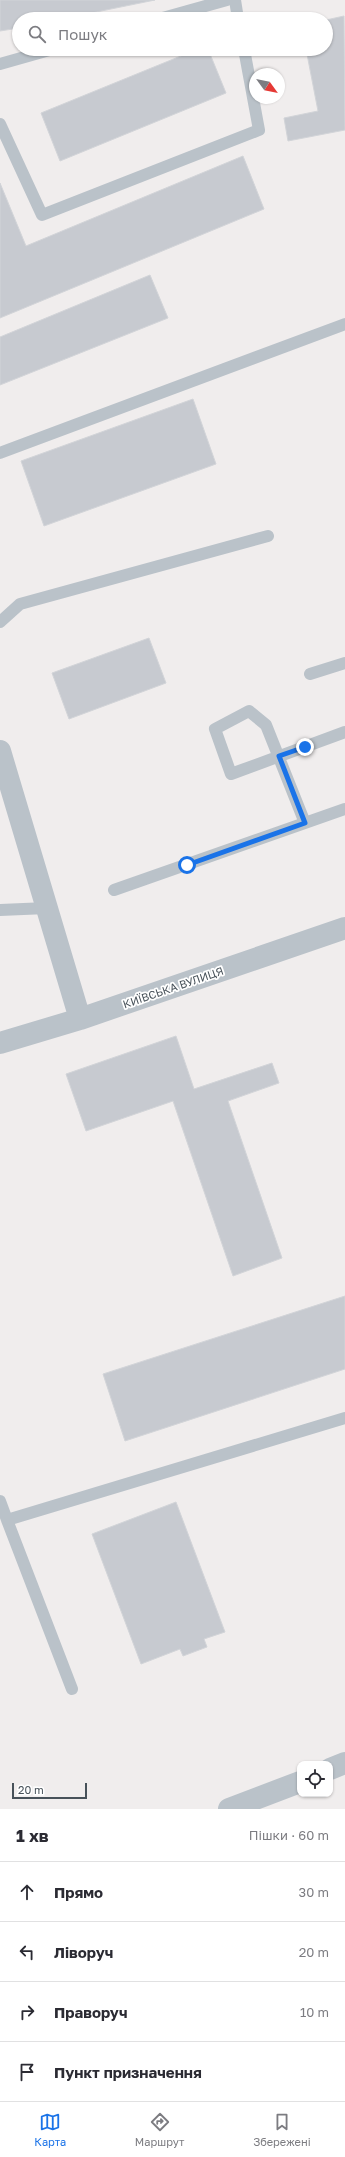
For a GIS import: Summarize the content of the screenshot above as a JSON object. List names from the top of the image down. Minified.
{"streets":{"street":["КИЇВСЬКА ВУЛИЦЯ"]},"scale_bar":"20 m","north":"bottom right","page":{"search":"Пошук","scale":"20 m","heading":["1 хв","Пішки · 60 m"],"list":[["Прямо","30 m"],["Ліворуч","20 m"],["Праворуч","10 m"],"Пункт призначення"],"nav":["Карта","Маршрут","Збережені"]}}
